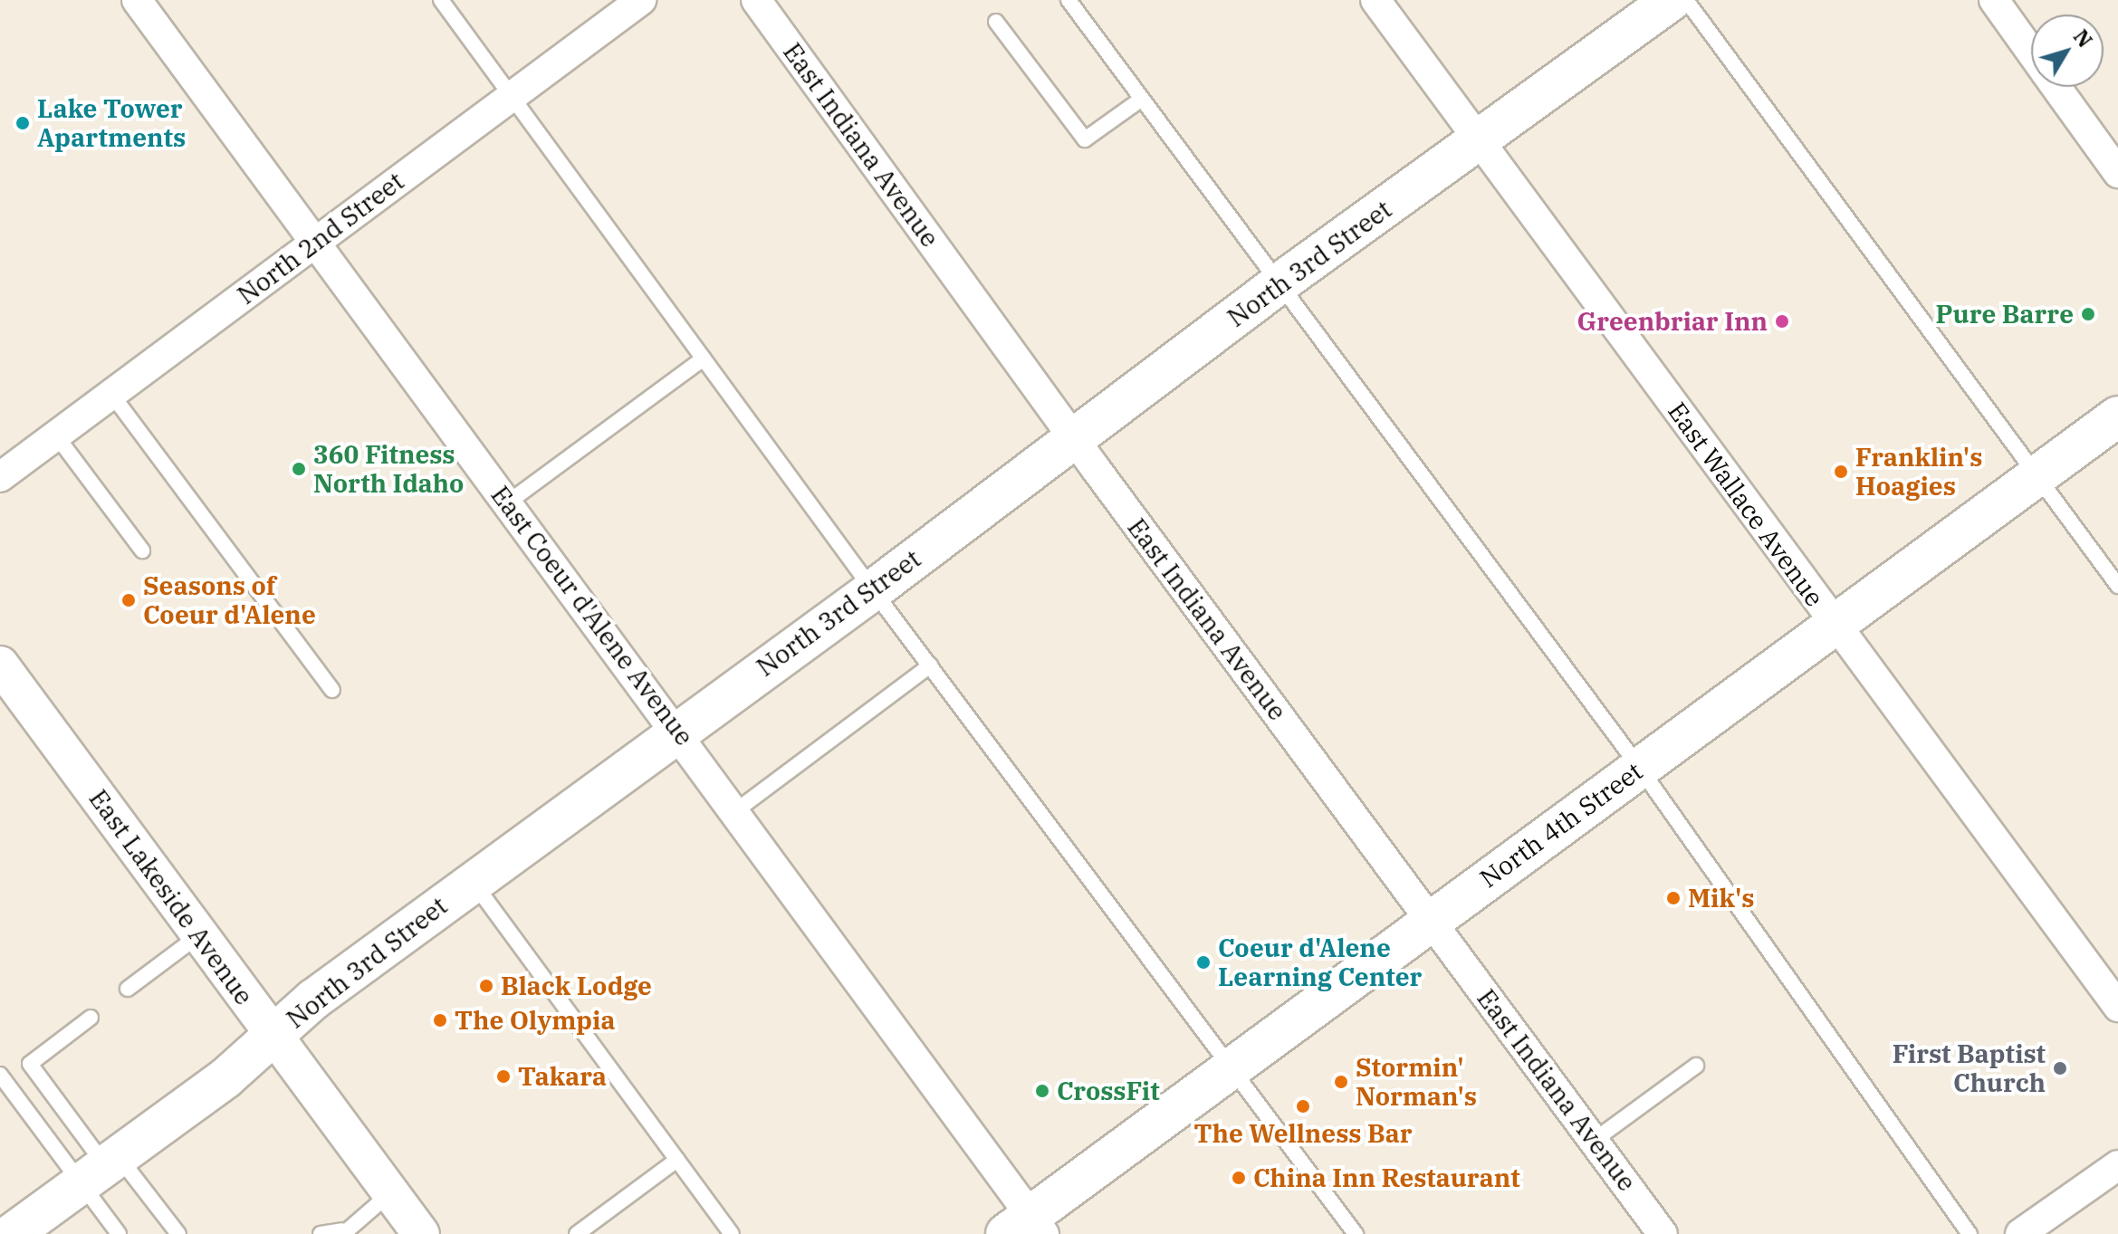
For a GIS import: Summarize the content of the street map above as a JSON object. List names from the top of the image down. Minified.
{"streets":{"main road":["North 3rd Street","North 4th Street"],"street":["East Indiana Avenue","North 2nd Street","East Wallace Avenue","East Coeur d'Alene Avenue","East Lakeside Avenue"]},"crossings":[["East Indiana Avenue","North 3rd Street"],["East Indiana Avenue","North 4th Street"],["North 2nd Street","East Coeur d'Alene Avenue"],["North 3rd Street","East Wallace Avenue"],["North 3rd Street","East Coeur d'Alene Avenue"],["North 3rd Street","East Lakeside Avenue"],["East Wallace Avenue","North 4th Street"],["East Coeur d'Alene Avenue","North 4th Street"]],"places":["Lake Tower Apartments","Pure Barre","Greenbriar Inn","360 Fitness North Idaho","Franklin's Hoagies","Seasons of Coeur d'Alene","Mik's","Coeur d'Alene Learning Center","Black Lodge","The Olympia","First Baptist Church","Takara","Stormin' Norman's","CrossFit","The Wellness Bar","China Inn Restaurant"],"north":"top right"}
